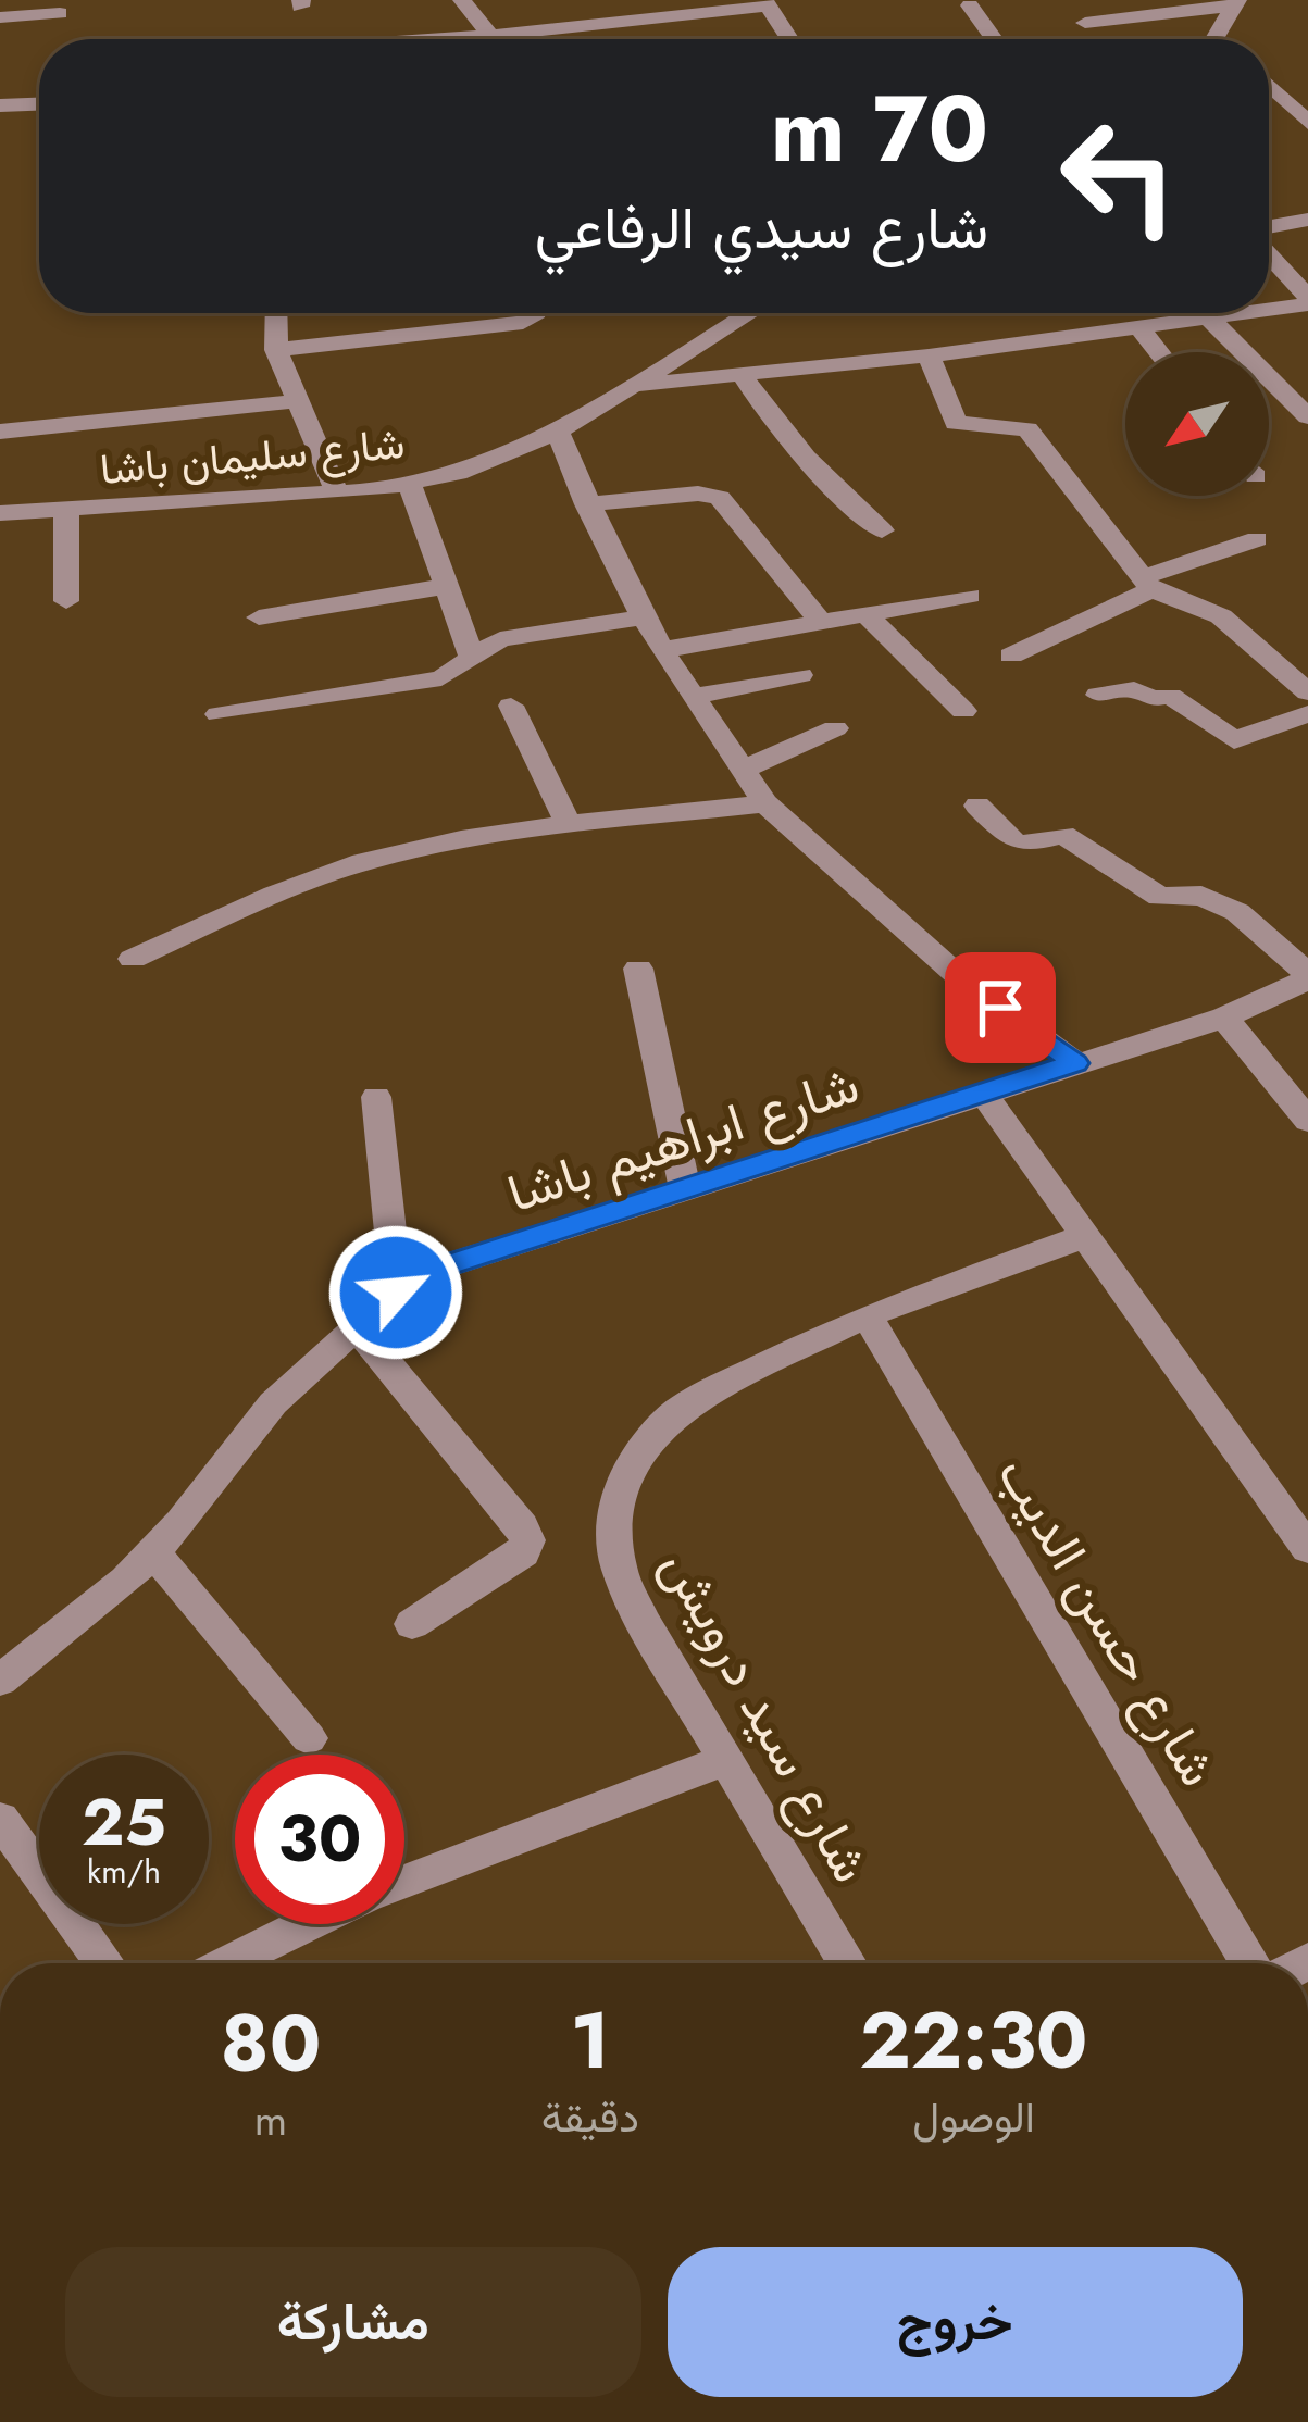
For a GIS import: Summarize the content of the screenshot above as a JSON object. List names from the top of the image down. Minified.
{"streets":{"street":["شارع سليمان باشا","شارع ابراهيم باشا","شارع حسن الديب","شارع سيد درويش"]},"crossings":[["شارع حسن الديب","شارع سيد درويش"]],"north":"bottom left","page":{"turn":["70 m","شارع سيدي الرفاعي"],"speed":"25 km/h","limit":"30","eta":["22:30","الوصول","1","دقيقة","80","m"],"buttons":["خروج","مشاركة"]}}
